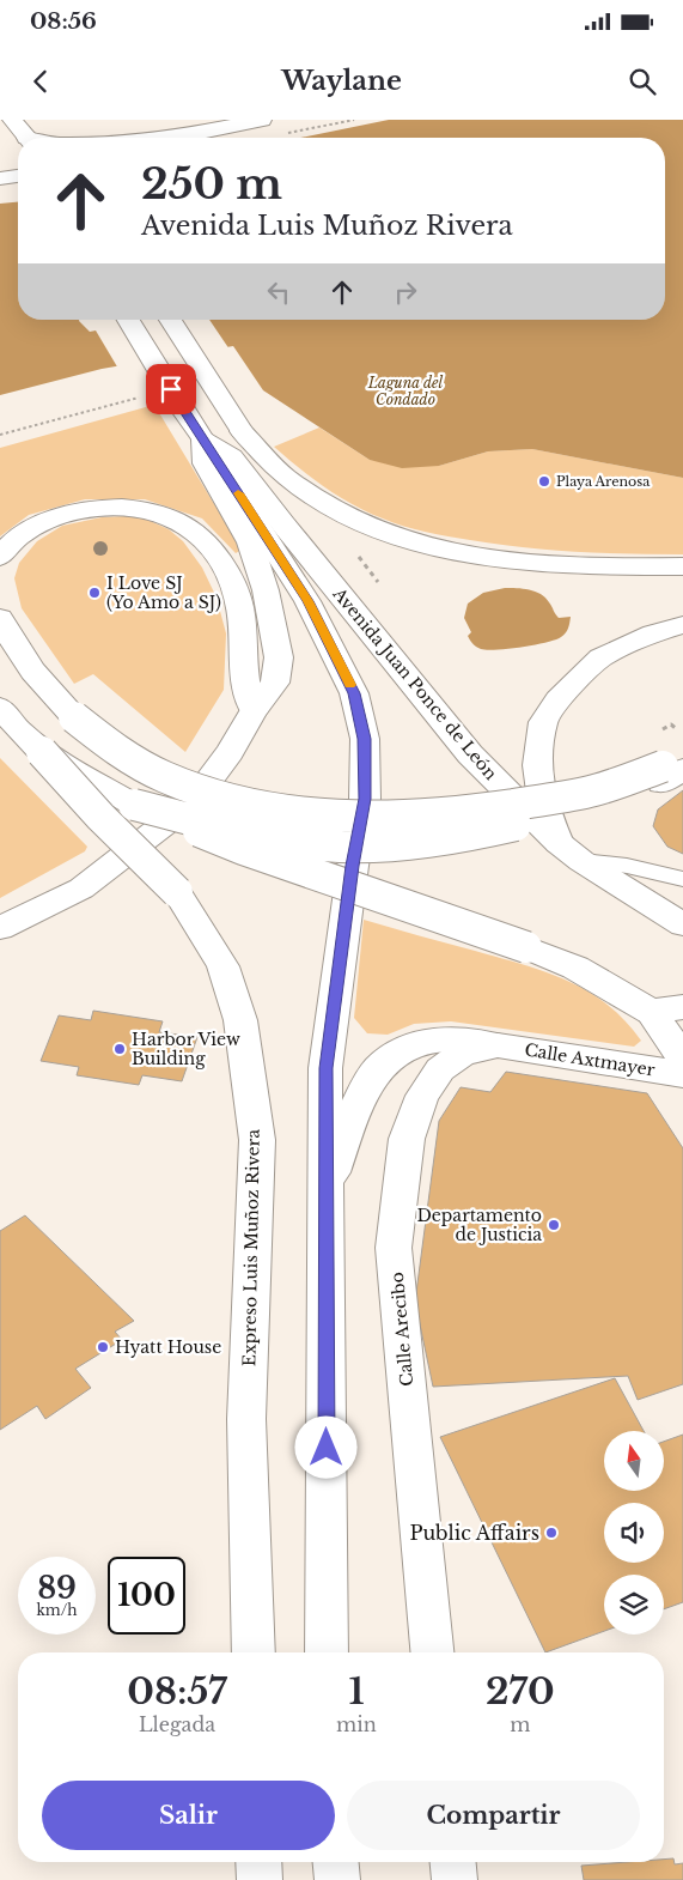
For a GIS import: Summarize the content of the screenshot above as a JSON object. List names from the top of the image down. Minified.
{"streets":{"main road":["Avenida Juan Ponce de León","Calle Axtmayer","Expreso Luis Muñoz Rivera","Calle Arecibo"]},"crossings":[["Calle Axtmayer","Calle Arecibo"]],"water":["Laguna del Condado"],"places":["Playa Arenosa","I Love SJ (Yo Amo a SJ)","Harbor View Building","Departamento de Justicia","Hyatt House","Public Affairs"],"north":"top","page":{"status":"08:56","header":"Waylane","turn":["250 m","Avenida Luis Muñoz Rivera"],"speed":"89 km/h","limit":"100","eta":["08:57","Llegada","1","min","270","m"],"buttons":["Salir","Compartir"]}}
